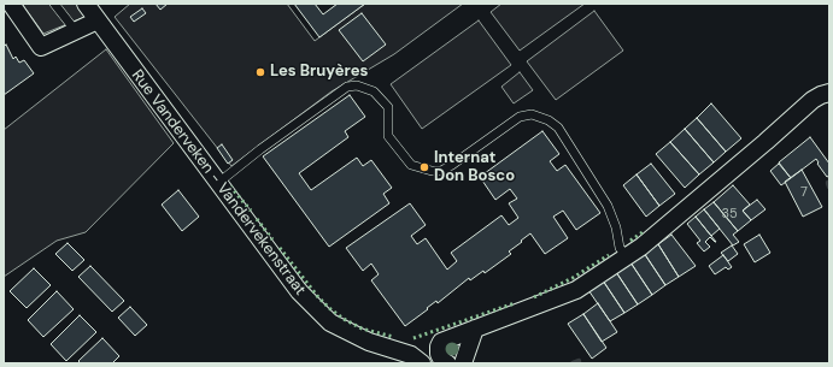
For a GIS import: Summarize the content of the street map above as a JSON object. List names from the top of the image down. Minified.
{"streets":{"street":["Rue Vanderveken - Vandervekenstraat"]},"places":["Les Bruyères","Internat Don Bosco"],"house_numbers":["7","35"]}
